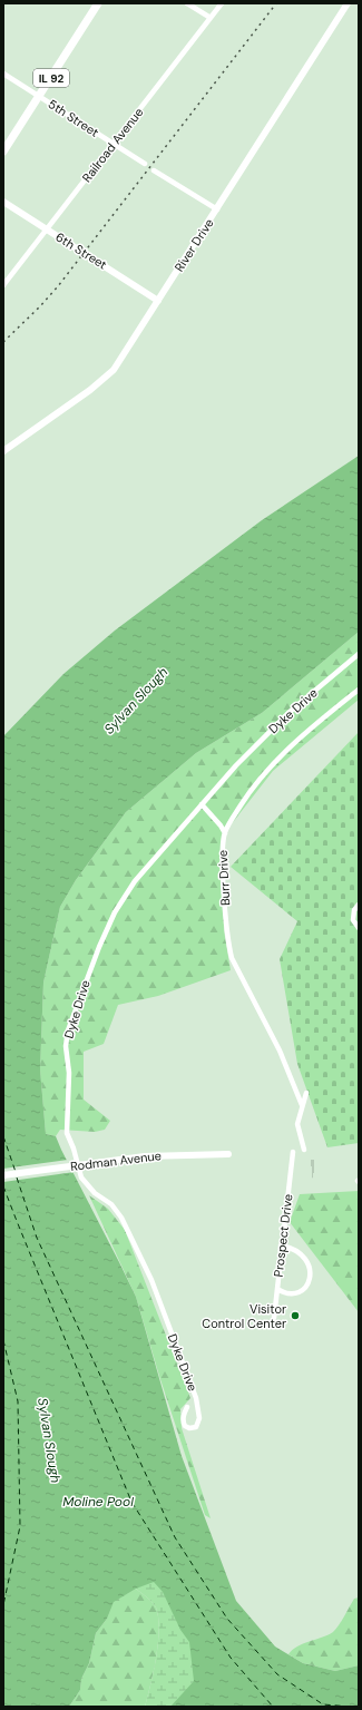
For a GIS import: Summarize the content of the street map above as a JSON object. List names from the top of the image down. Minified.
{"streets":{"main road":["IL 92","River Drive","6th Street","Rodman Avenue"],"street":["5th Street","Railroad Avenue","Dyke Drive","Burr Drive","Prospect Drive"]},"crossings":[["IL 92","5th Street"],["5th Street","Railroad Avenue"],["Railroad Avenue","6th Street"],["River Drive","6th Street"]],"water":["Sylvan Slough","Moline Pool"],"places":["Visitor Control Center"]}
